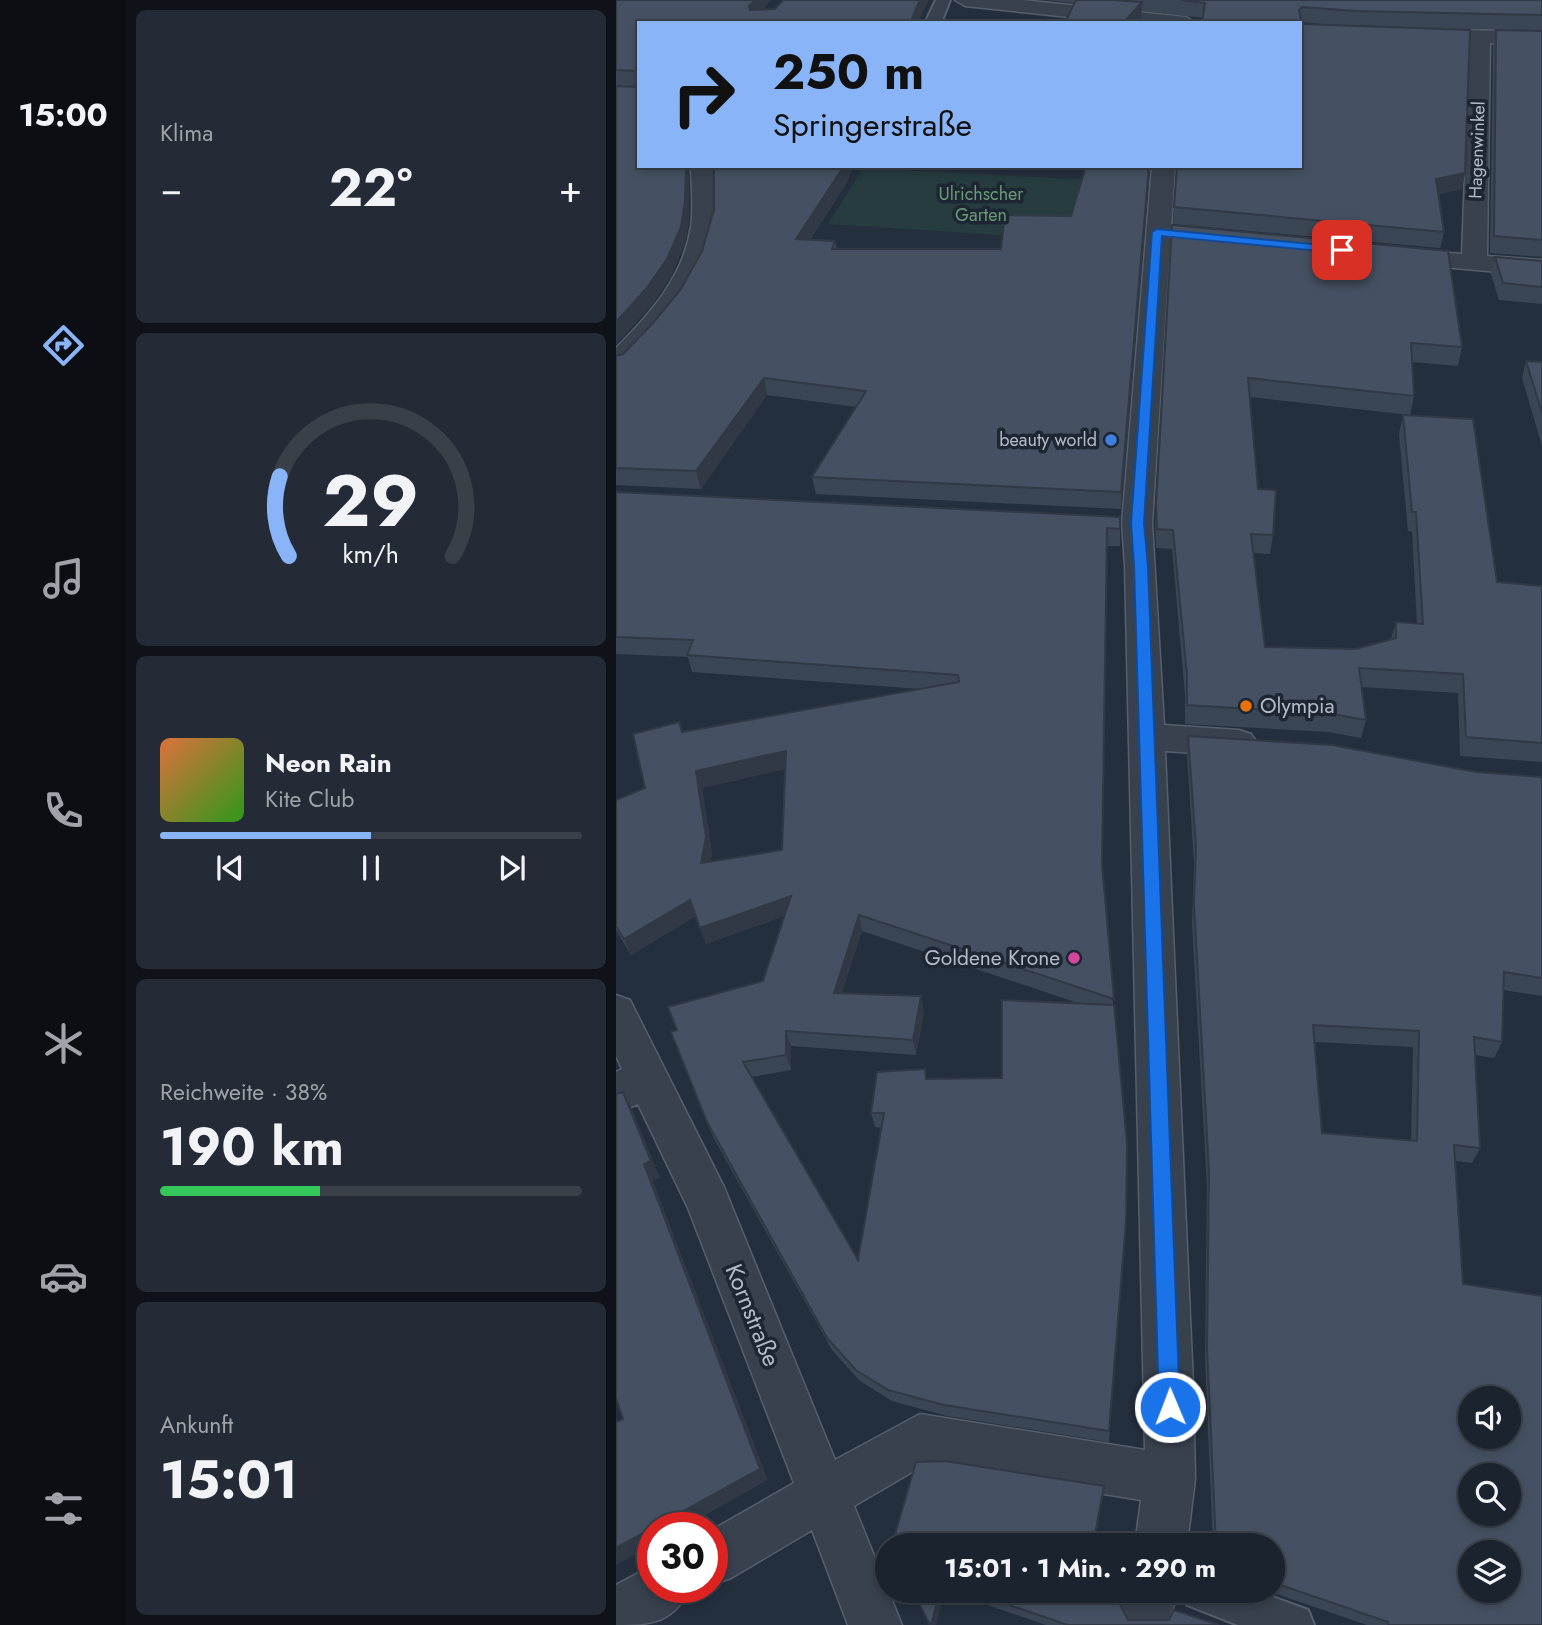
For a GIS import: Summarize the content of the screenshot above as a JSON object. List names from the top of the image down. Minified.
{"streets":{"street":["Hagenwinkel","Kornstraße"]},"parks":["Ulrichscher Garten"],"places":["beauty world","Olympia","Goldene Krone"],"page":{"tabs":"15:00","tile":["Klima",["Reichweite · 38%","190 km"],["Ankunft","15:01"]],"turn":["250 m","Springerstraße"],"heat":["−","22°","+"],"song":["Neon Rain","Kite Club"],"limit":"30","trip":"15:01 · 1 Min. · 290 m","gauge":["29","km/h"]}}
